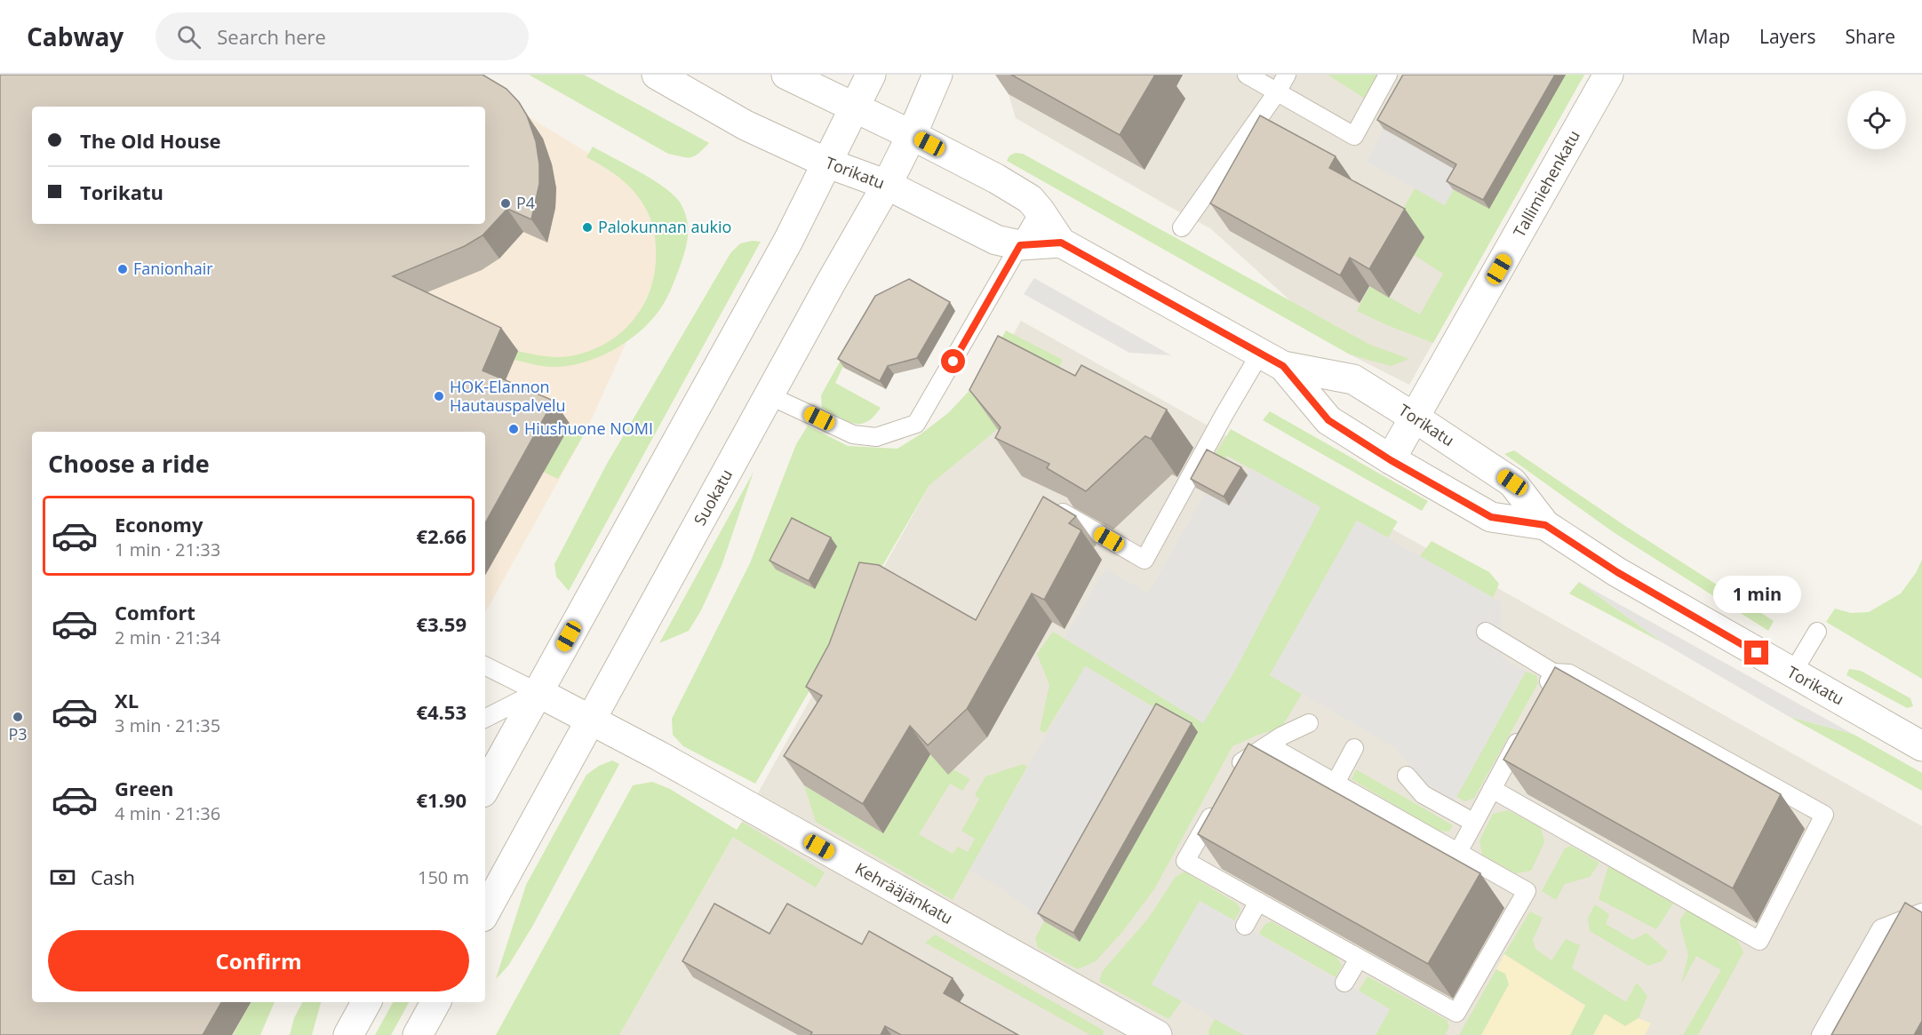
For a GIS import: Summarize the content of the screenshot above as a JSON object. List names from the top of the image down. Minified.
{"streets":{"street":["Torikatu","Tallimiehenkatu","Suokatu","Kehrääjänkatu"]},"crossings":[["Torikatu","Tallimiehenkatu"],["Torikatu","Suokatu"],["Suokatu","Kehrääjänkatu"]],"places":["P4","Palokunnan aukio","Fanionhair","HOK-Elannon Hautauspalvelu","Hiushuone NOMI","P3"],"page":{"header":"Cabway","search":"Search here","nav":["Map","Layers","Share"],"banner":["The Old House","Torikatu"],"heading":"Choose a ride","list":[{"name":"Economy","note":"1 min · 21:33","value":"€2.66"},{"name":"Comfort","note":"2 min · 21:34","value":"€3.59"},{"name":"XL","note":"3 min · 21:35","value":"€4.53"},{"name":"Green","note":"4 min · 21:36","value":"€1.90"}],"bubble":"1 min","pay":["Cash","150 m"],"buttons":"Confirm"}}
